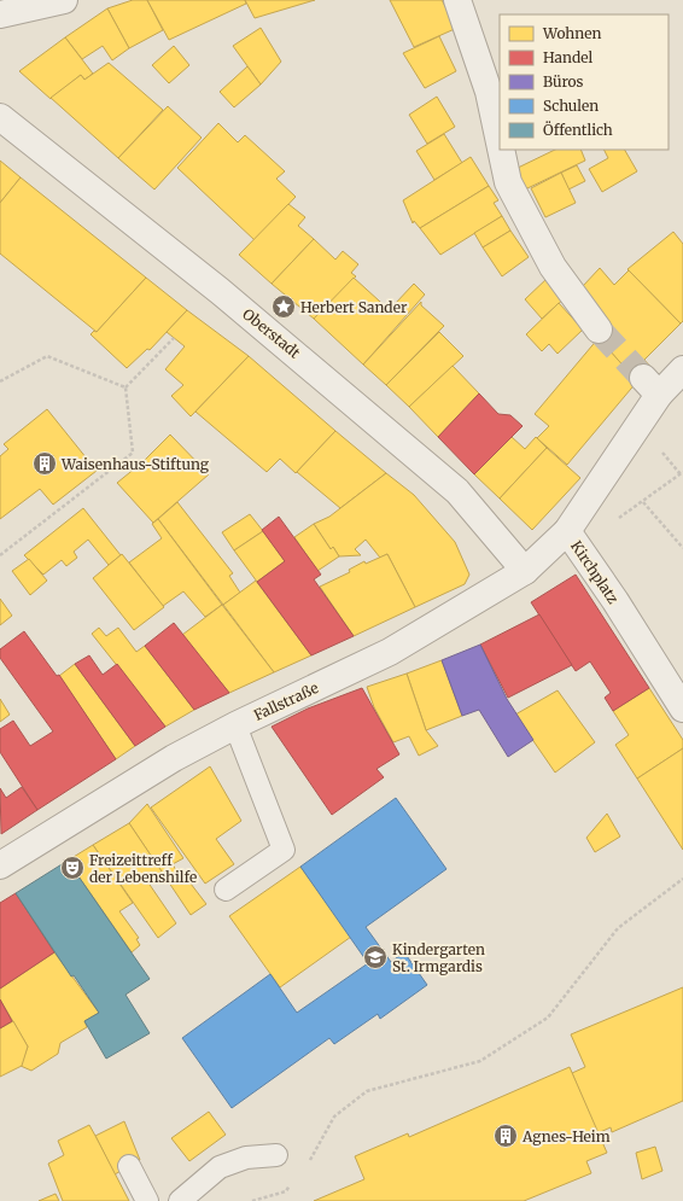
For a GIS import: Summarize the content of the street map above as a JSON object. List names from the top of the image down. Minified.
{"streets":{"street":["Oberstadt","Kirchplatz","Fallstraße"]},"crossings":[["Oberstadt","Fallstraße"],["Kirchplatz","Fallstraße"]],"places":{"place":["Herbert Sander"],"building":["Waisenhaus-Stiftung","Agnes-Heim"],"theatre":["Freizeittreff der Lebenshilfe"],"school or university":["Kindergarten St. Irmgardis"]},"legend":["Wohnen","Handel","Büros","Schulen","Öffentlich"]}
